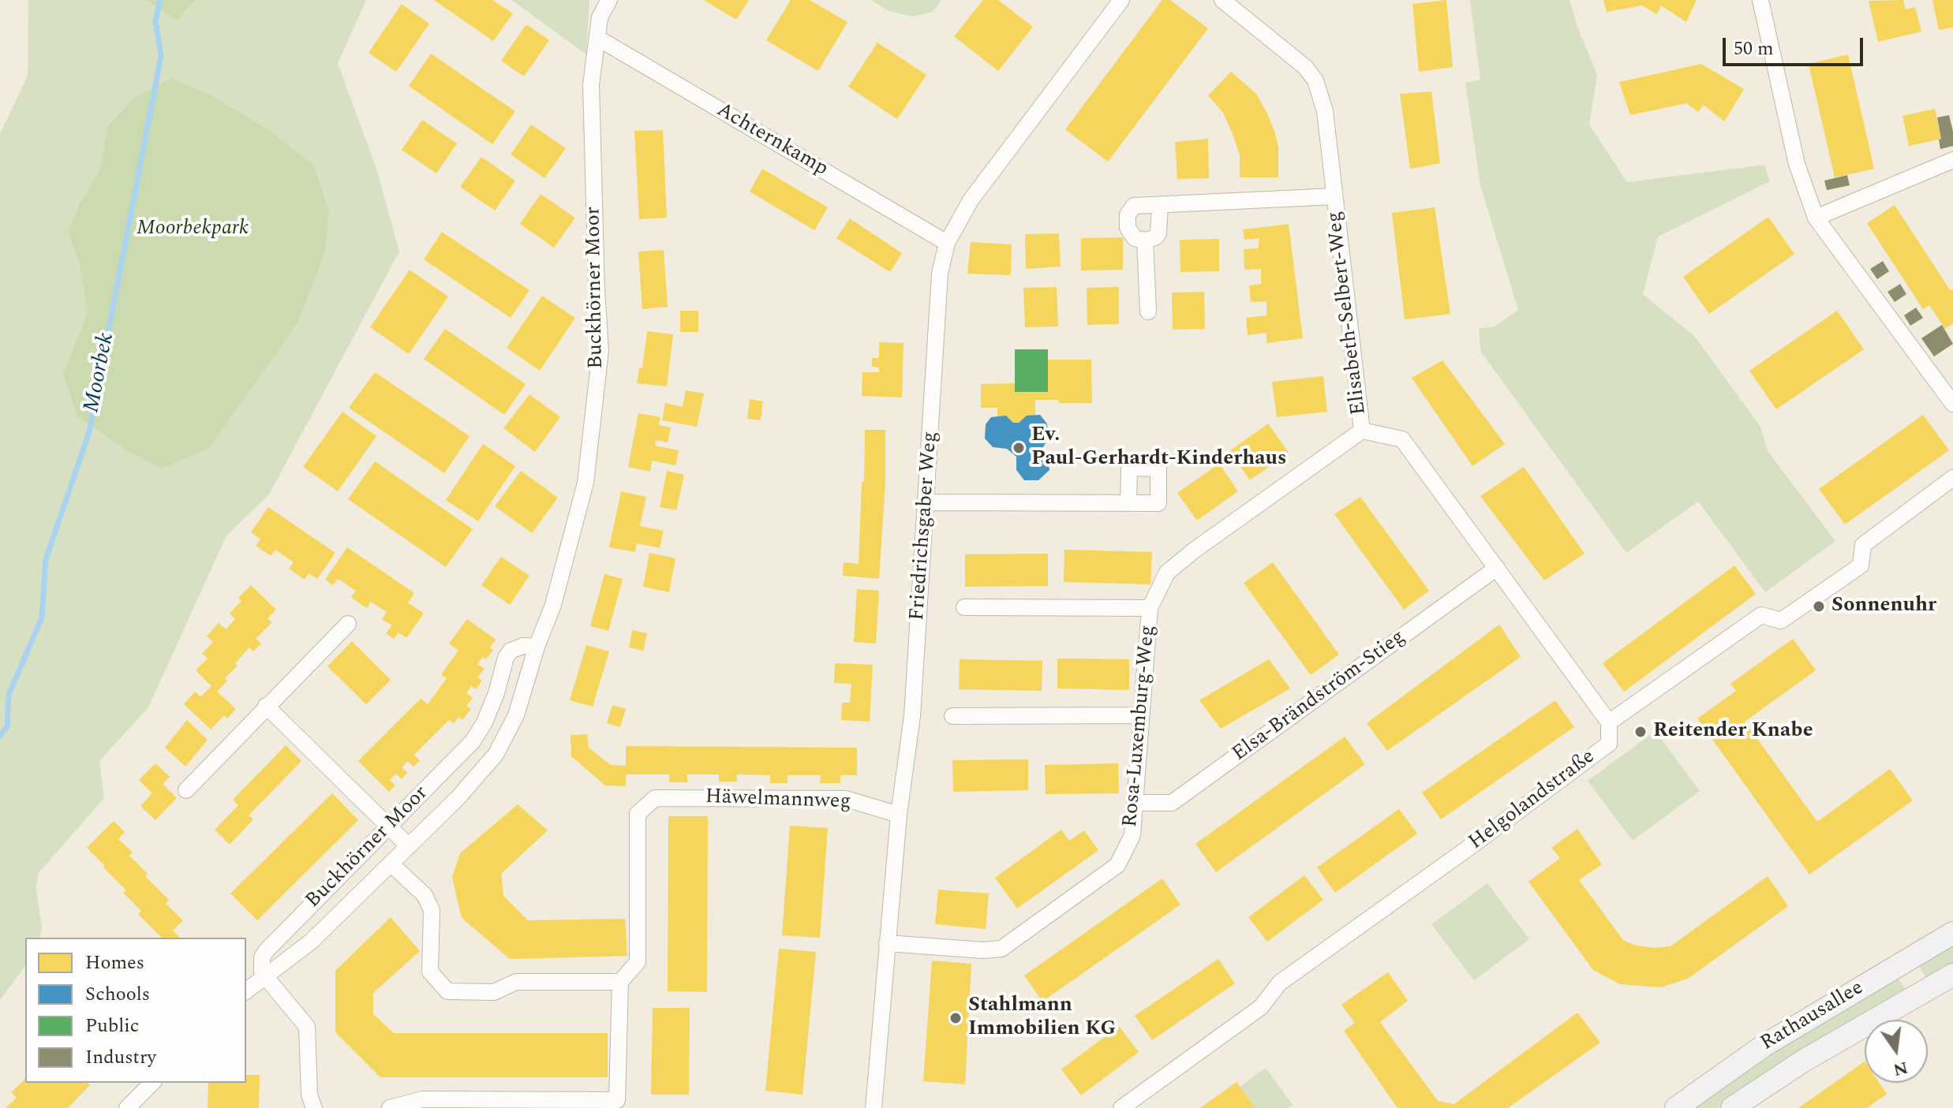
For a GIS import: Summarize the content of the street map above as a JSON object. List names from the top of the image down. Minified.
{"streets":{"main road":["Rathausallee"],"street":["Achternkamp","Buckhörner Moor","Elisabeth-Selbert-Weg","Friedrichsgaber Weg","Elsa-Brändström-Stieg","Rosa-Luxemburg-Weg","Häwelmannweg","Helgolandstraße"]},"crossings":[["Achternkamp","Buckhörner Moor"],["Achternkamp","Friedrichsgaber Weg"],["Elisabeth-Selbert-Weg","Elsa-Brändström-Stieg"],["Elisabeth-Selbert-Weg","Rosa-Luxemburg-Weg"],["Elisabeth-Selbert-Weg","Helgolandstraße"],["Friedrichsgaber Weg","Rosa-Luxemburg-Weg"],["Friedrichsgaber Weg","Häwelmannweg"],["Elsa-Brändström-Stieg","Rosa-Luxemburg-Weg"]],"water":["Moorbek"],"parks":["Moorbekpark"],"places":["Ev. Paul-Gerhardt-Kinderhaus","Sonnenuhr","Reitender Knabe","Stahlmann Immobilien KG"],"legend":["Homes","Schools","Public","Industry"],"scale_bar":"50 m","north":"bottom"}
